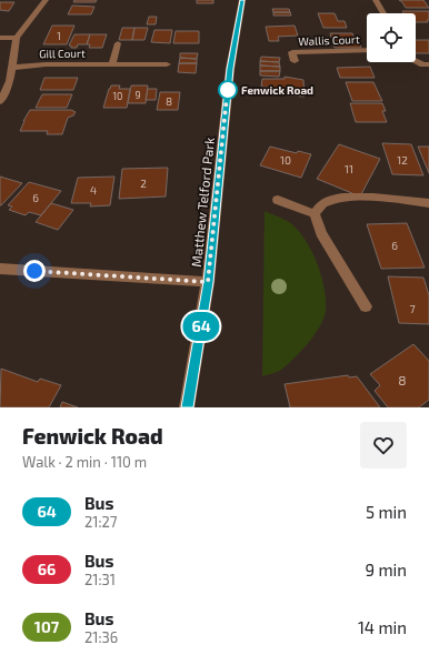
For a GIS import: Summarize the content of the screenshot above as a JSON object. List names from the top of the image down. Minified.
{"streets":{"street":["Wallis Court","Gill Court","Matthew Telford Park"]},"places":["Fenwick Road"],"lines":["bus line 64"],"house_numbers":["1","9","10","8","10","12","11","2","4","6","6","7","8"],"page":{"on_map":"64","heading":["Fenwick Road","Walk · 2 min · 110 m"],"list":[{"mark":"64","name":"Bus","note":"21:27","value":"5 min"},{"mark":"66","name":"Bus","note":"21:31","value":"9 min"},{"mark":"107","name":"Bus","note":"21:36","value":"14 min"}]}}
